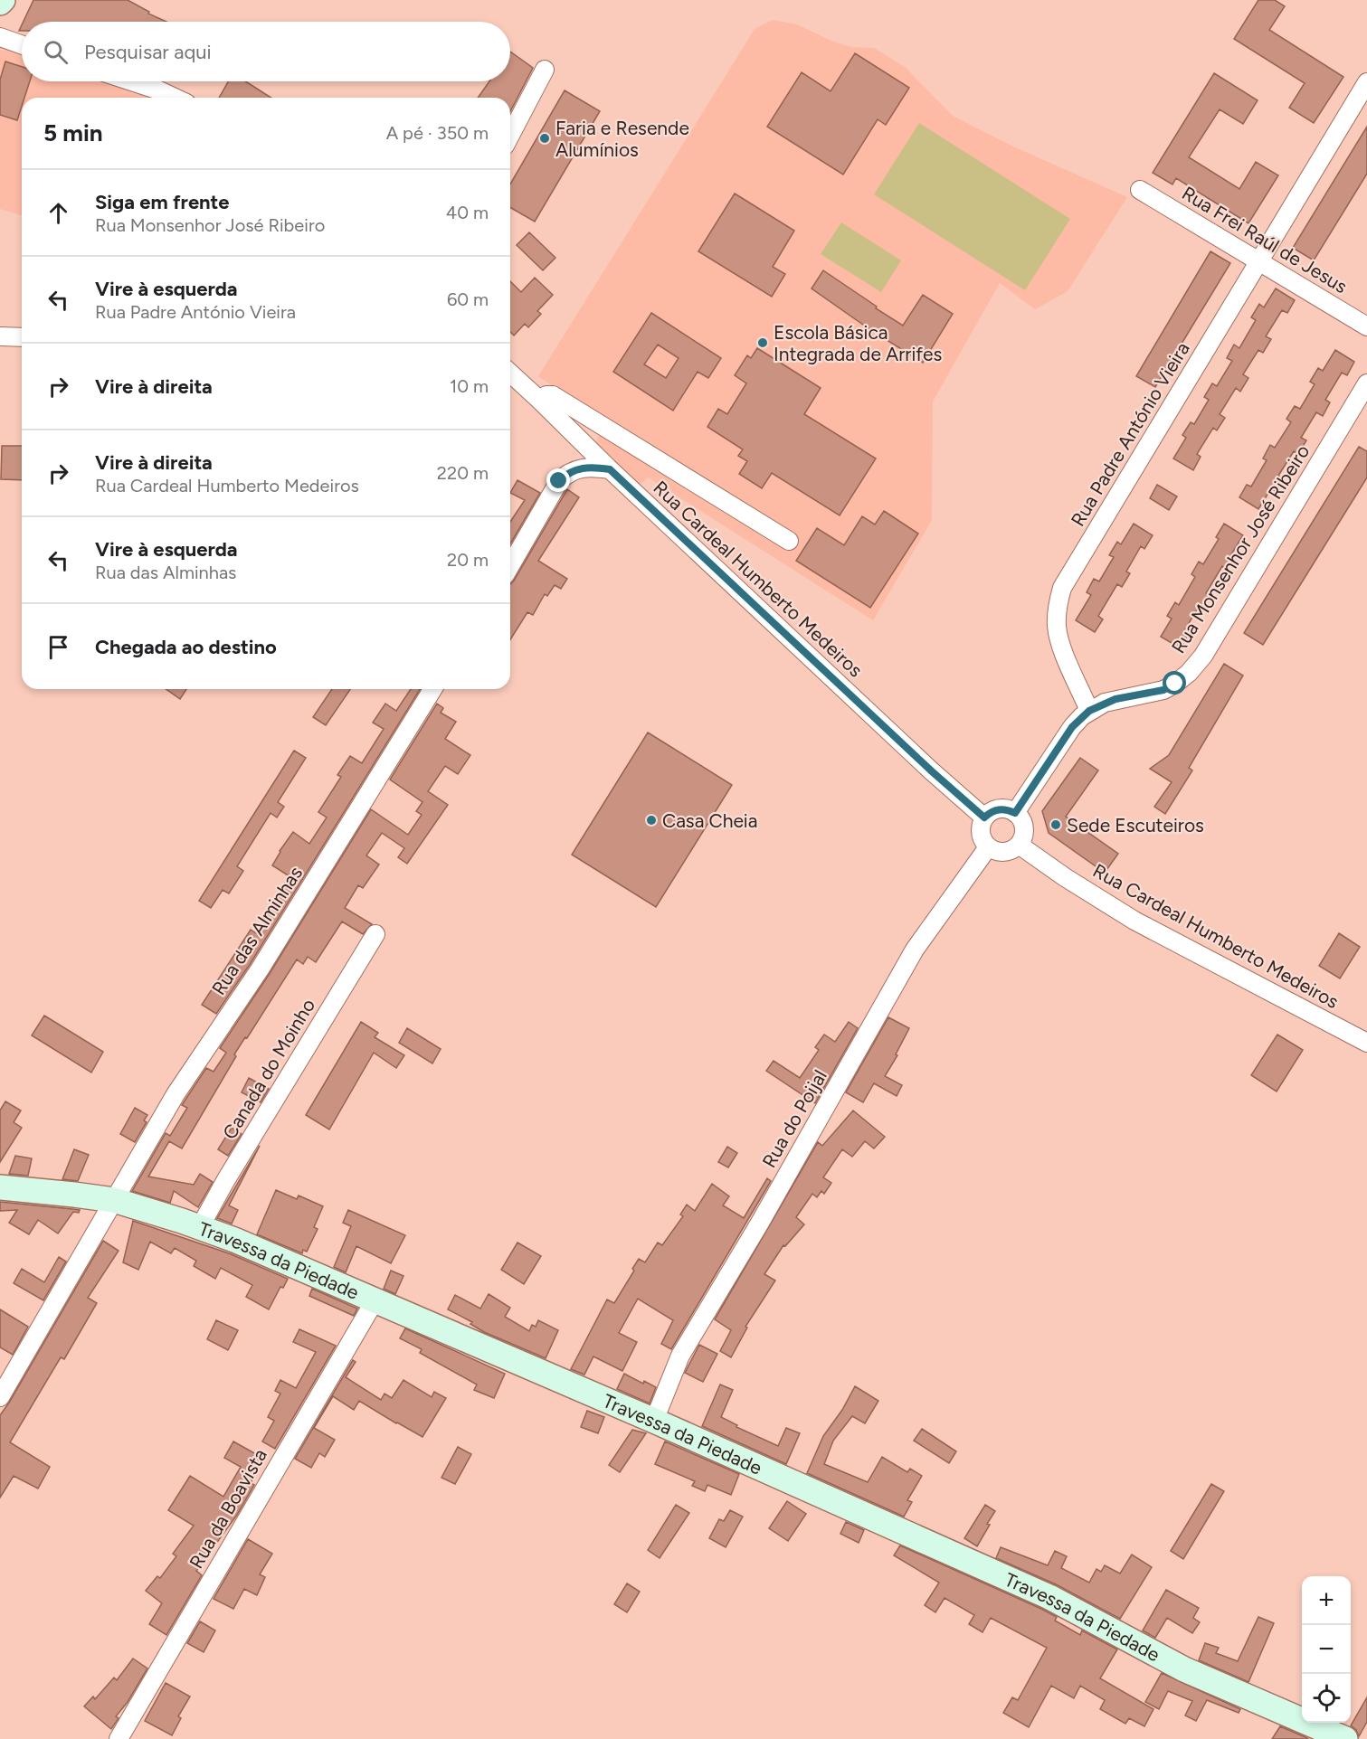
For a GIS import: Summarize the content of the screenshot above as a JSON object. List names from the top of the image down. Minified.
{"streets":{"street":["Rua Frei Raúl de Jesus","Rua Padre António Vieira","Rua Monsenhor José Ribeiro","Rua Cardeal Humberto Medeiros","Rua das Alminhas","Canada do Moinho","Rua do Poijal","Travessa da Piedade","Rua da Boavista"]},"crossings":[["Rua Frei Raúl de Jesus","Rua Padre António Vieira"],["Rua Padre António Vieira","Rua Monsenhor José Ribeiro"],["Rua Cardeal Humberto Medeiros","Rua do Poijal"],["Rua das Alminhas","Travessa da Piedade"],["Canada do Moinho","Travessa da Piedade"],["Rua do Poijal","Travessa da Piedade"],["Travessa da Piedade","Rua da Boavista"]],"places":["Faria e Resende Alumínios","Escola Básica Integrada de Arrifes","Casa Cheia","Sede Escuteiros"],"page":{"search":"Pesquisar aqui","heading":["5 min","A pé · 350 m"],"list":[["Siga em frente","Rua Monsenhor José Ribeiro","40 m"],["Vire à esquerda","Rua Padre António Vieira","60 m"],["Vire à direita","10 m"],["Vire à direita","Rua Cardeal Humberto Medeiros","220 m"],["Vire à esquerda","Rua das Alminhas","20 m"],"Chegada ao destino"],"map_buttons":["+","−"]}}
